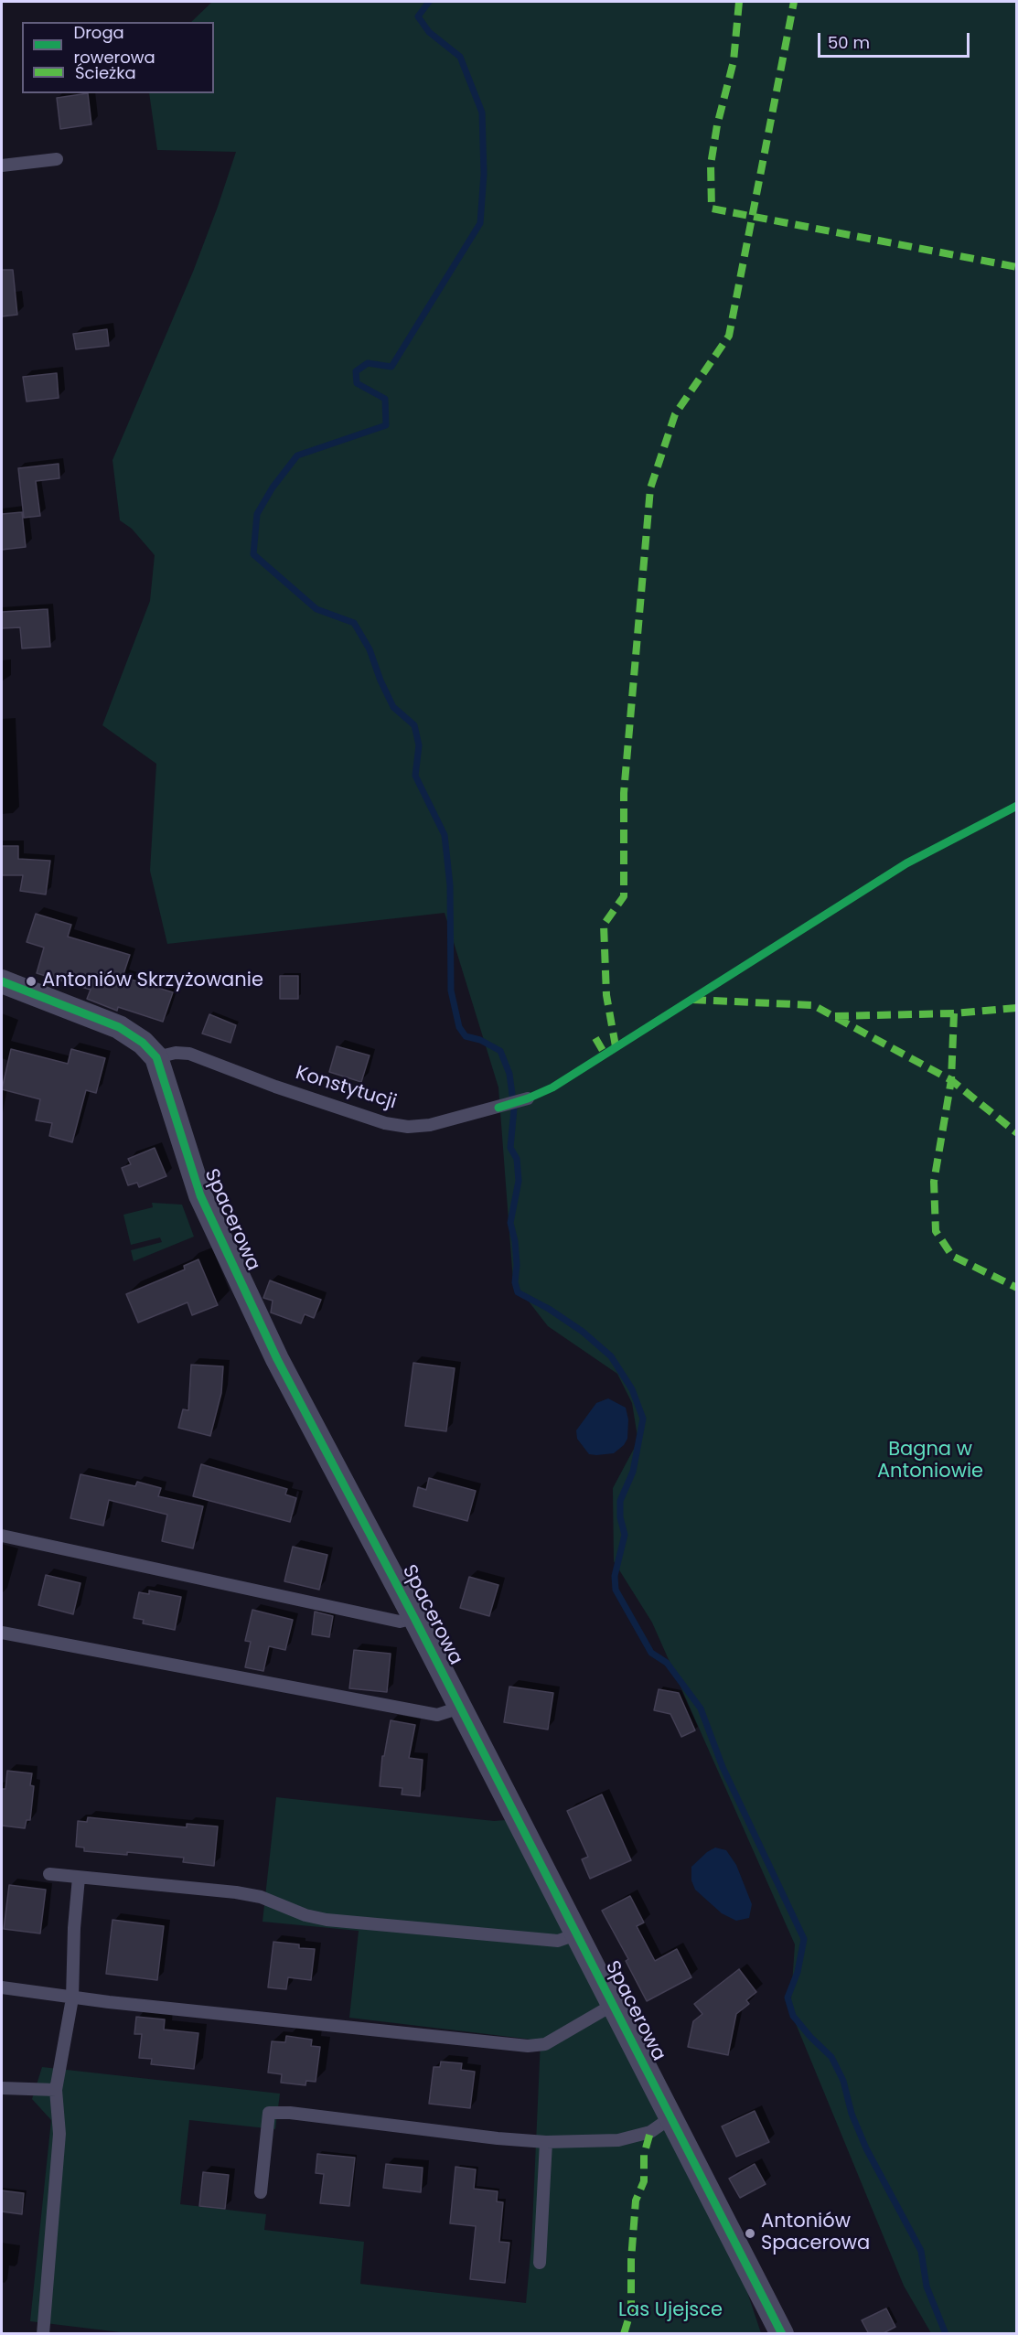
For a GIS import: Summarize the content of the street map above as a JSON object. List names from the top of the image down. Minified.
{"streets":{"street":["Spacerowa"],"lane":["Konstytucji"]},"crossings":[["Konstytucji","Spacerowa"]],"parks":["Bagna w Antoniowie","Las Ujejsce"],"places":["Antoniów Skrzyżowanie","Antoniów Spacerowa"],"legend":["Droga rowerowa","Ścieżka"],"scale_bar":"50 m"}
